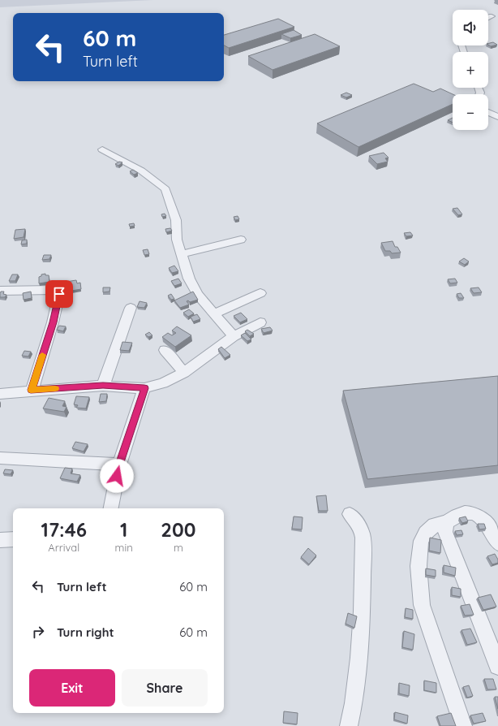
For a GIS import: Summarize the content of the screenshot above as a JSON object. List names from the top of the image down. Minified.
{"page":{"map_buttons":["+","−"],"turn":["60 m","Turn left"],"eta":["17:46","Arrival","1","min","200","m"],"list":[{"name":"Turn left","value":"60 m"},{"name":"Turn right","value":"60 m"}],"buttons":["Exit","Share"]}}
